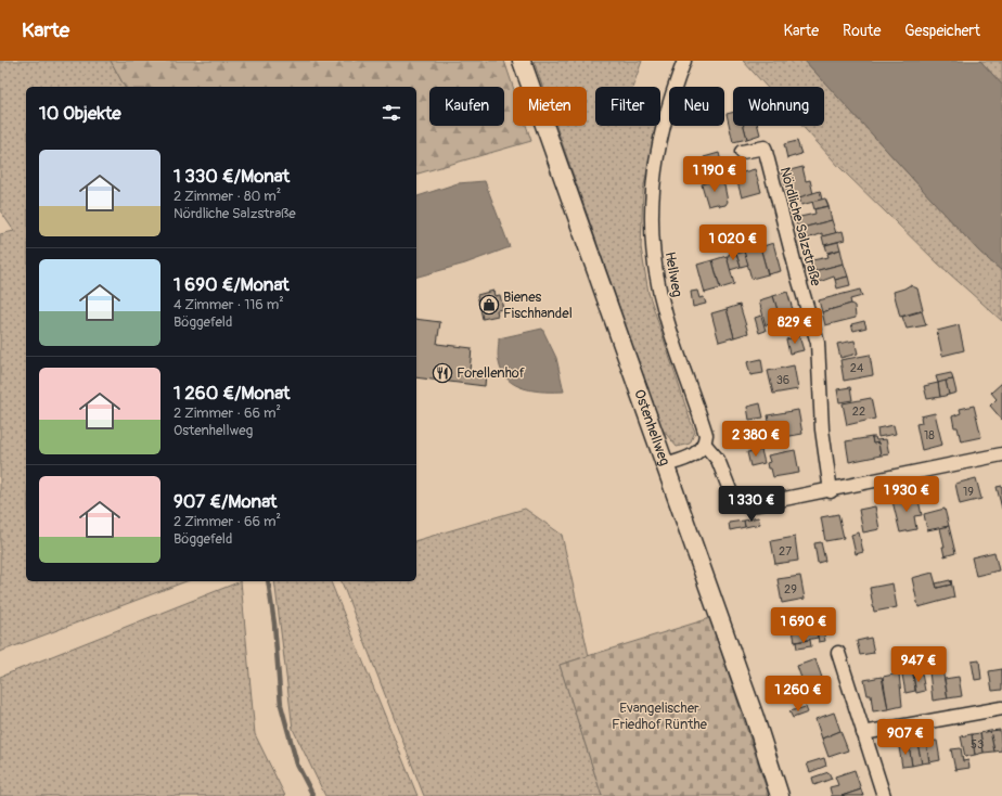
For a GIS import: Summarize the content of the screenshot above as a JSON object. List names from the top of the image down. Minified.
{"streets":{"main road":["Ostenhellweg"],"street":["Nördliche Salzstraße","Hellweg"]},"parks":["Evangelischer Friedhof Rünthe"],"places":{"shop":["Bienes Fischhandel"],"restaurant":["Forellenhof"]},"house_numbers":["24","36","22","18","19","27","29","53"],"page":{"header":"Karte","nav":["Karte","Route","Gespeichert"],"chip":["Kaufen","Mieten","Filter","Neu","Wohnung"],"heading":"10 Objekte","list":[{"name":"1 330 €/Monat","note":"2 Zimmer · 80 m² · Nördliche Salzstraße"},{"name":"1 690 €/Monat","note":"4 Zimmer · 116 m² · Böggefeld"},{"name":"1 260 €/Monat","note":"2 Zimmer · 66 m² · Ostenhellweg"},{"name":"907 €/Monat","note":"2 Zimmer · 66 m² · Böggefeld"}],"price":["1 190 €","1 020 €","829 €","2 380 €","1 930 €","1 330 €","1 690 €","947 €","1 260 €","907 €"]}}
